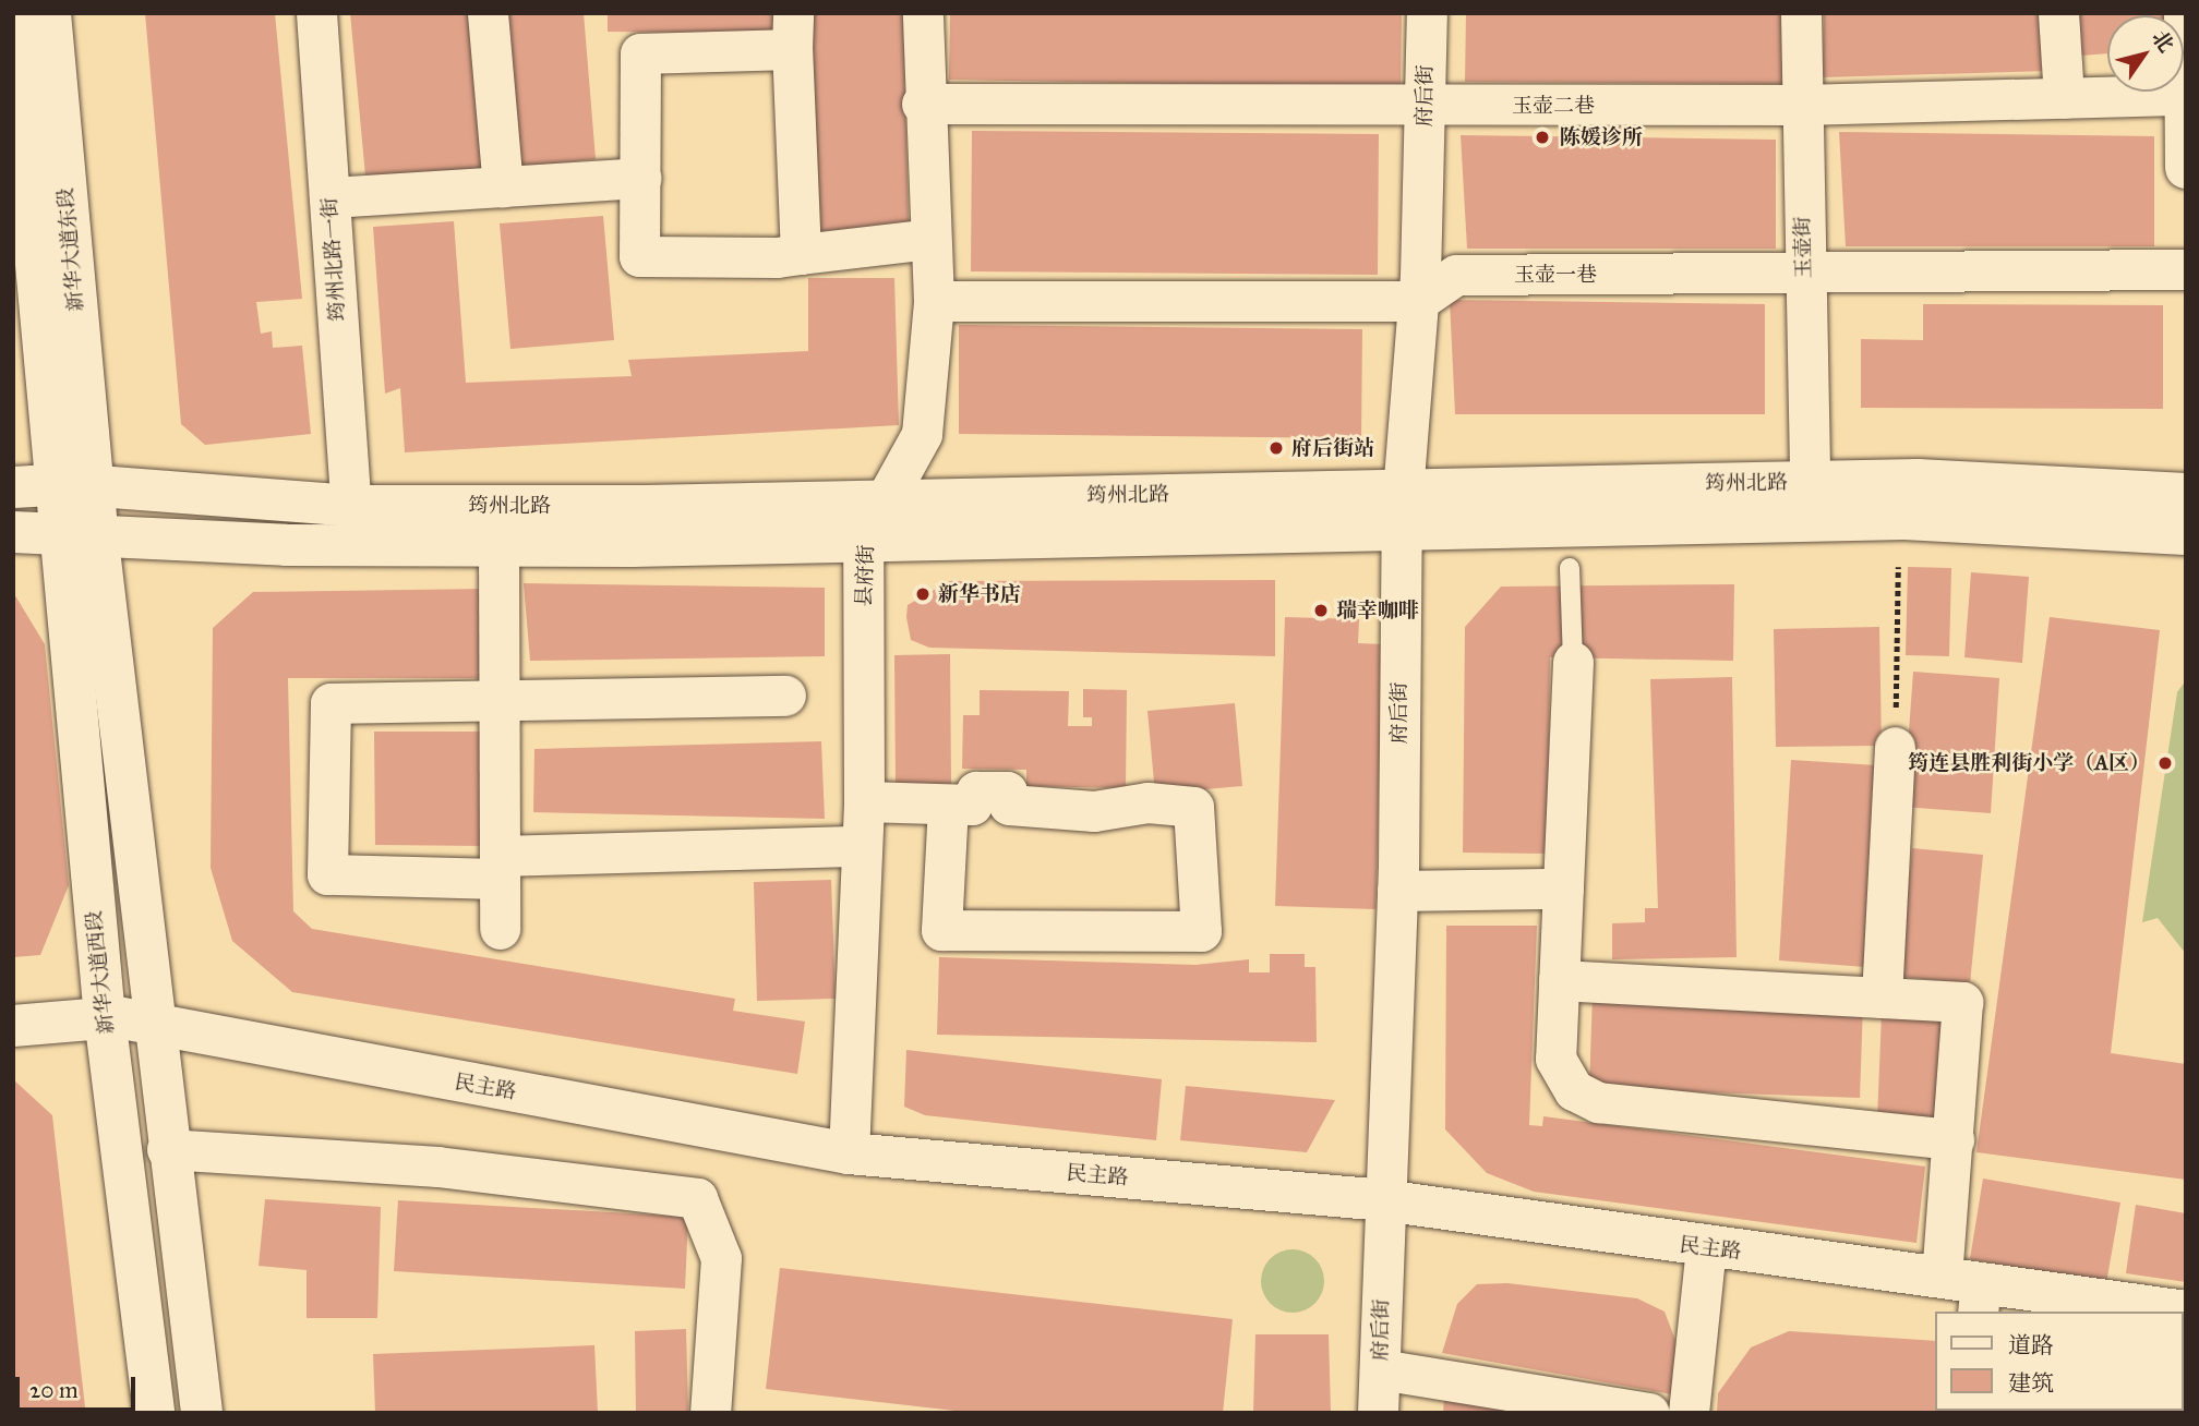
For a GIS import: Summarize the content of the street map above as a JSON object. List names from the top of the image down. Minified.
{"streets":{"main road":["新华大道东段","筠州北路","新华大道西段","民主路"],"street":["府后街","玉壶二巷","玉壶街","筠州北路一街","玉壶一巷","县府街"]},"crossings":[["府后街","玉壶二巷"],["府后街","玉壶一巷"],["府后街","筠州北路"],["府后街","民主路"],["玉壶二巷","玉壶街"],["玉壶二巷","县府街"],["玉壶街","玉壶一巷"],["玉壶街","筠州北路"],["新华大道东段","筠州北路"],["筠州北路一街","筠州北路"],["筠州北路","县府街"],["筠州北路","新华大道西段"],["县府街","民主路"],["新华大道西段","民主路"]],"places":["陈媛诊所","府后街站","新华书店","瑞幸咖啡","筠连县胜利街小学（A区）"],"legend":["道路","建筑"],"scale_bar":"20 m","north":"top right"}
